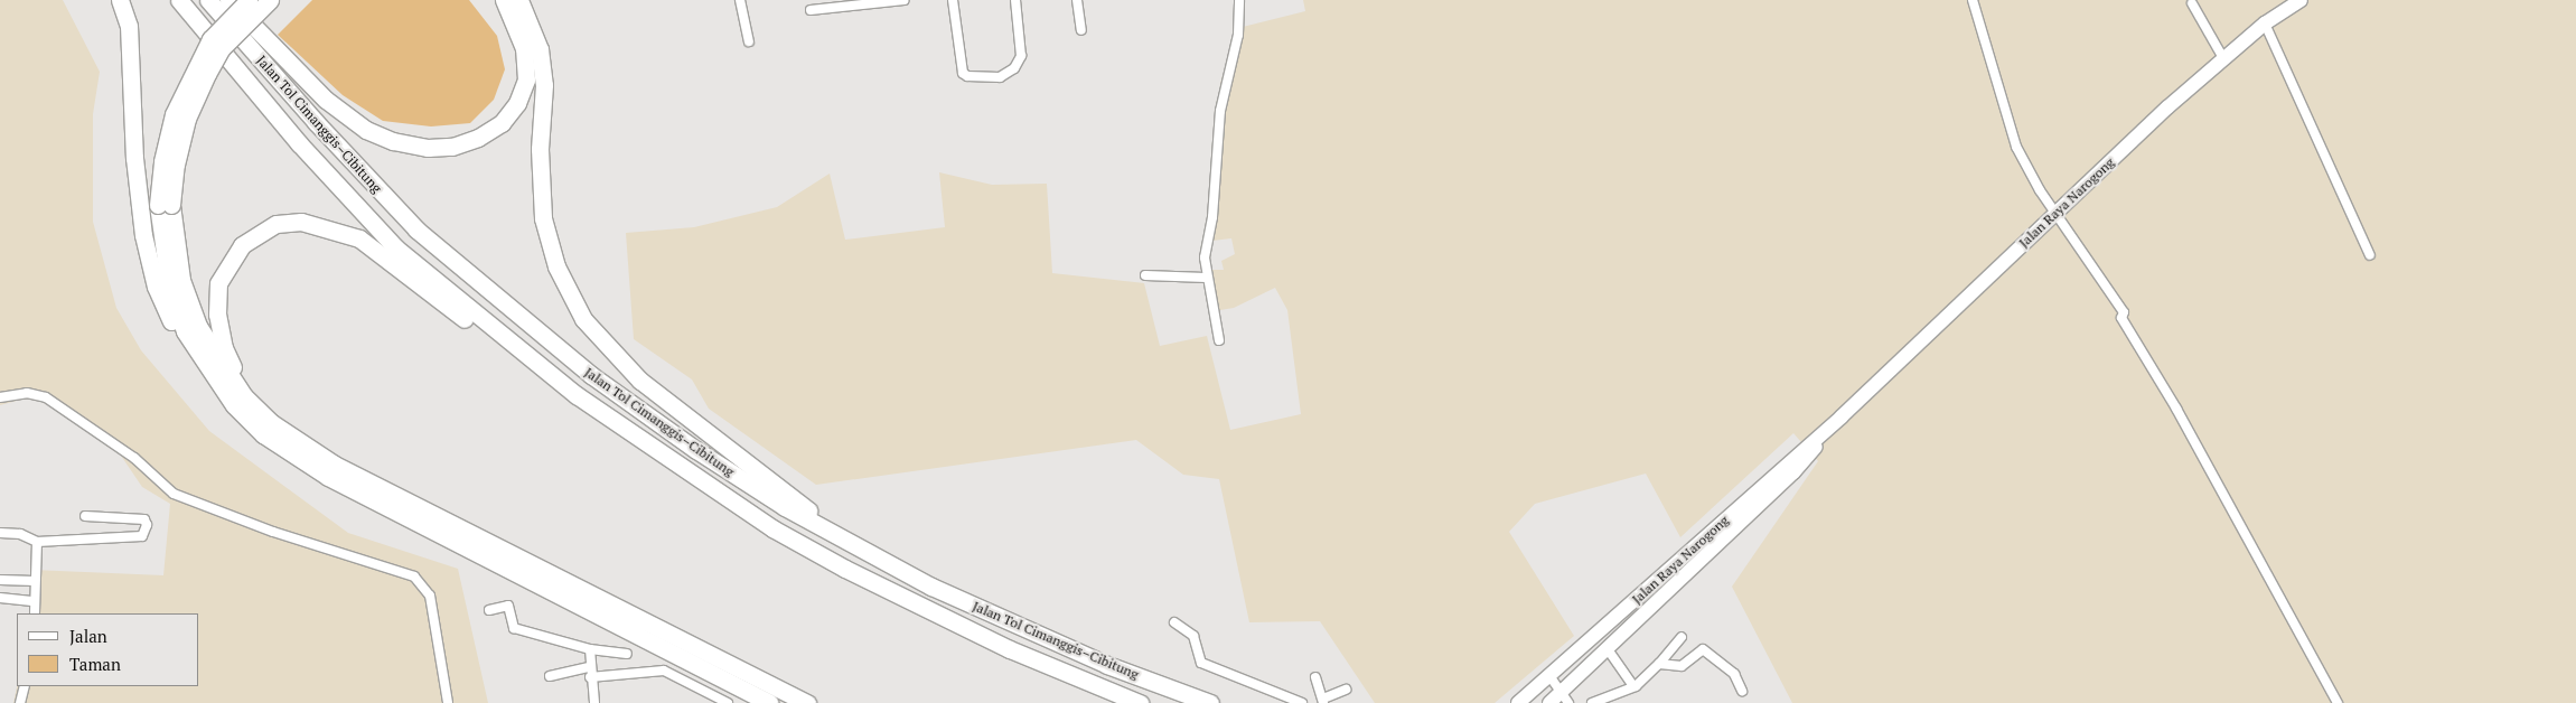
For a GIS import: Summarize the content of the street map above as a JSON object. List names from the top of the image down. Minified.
{"streets":{"highway":["Jalan Tol Cimanggis–Cibitung"],"main road":["Jalan Raya Narogong"]},"legend":["Jalan","Taman"]}
